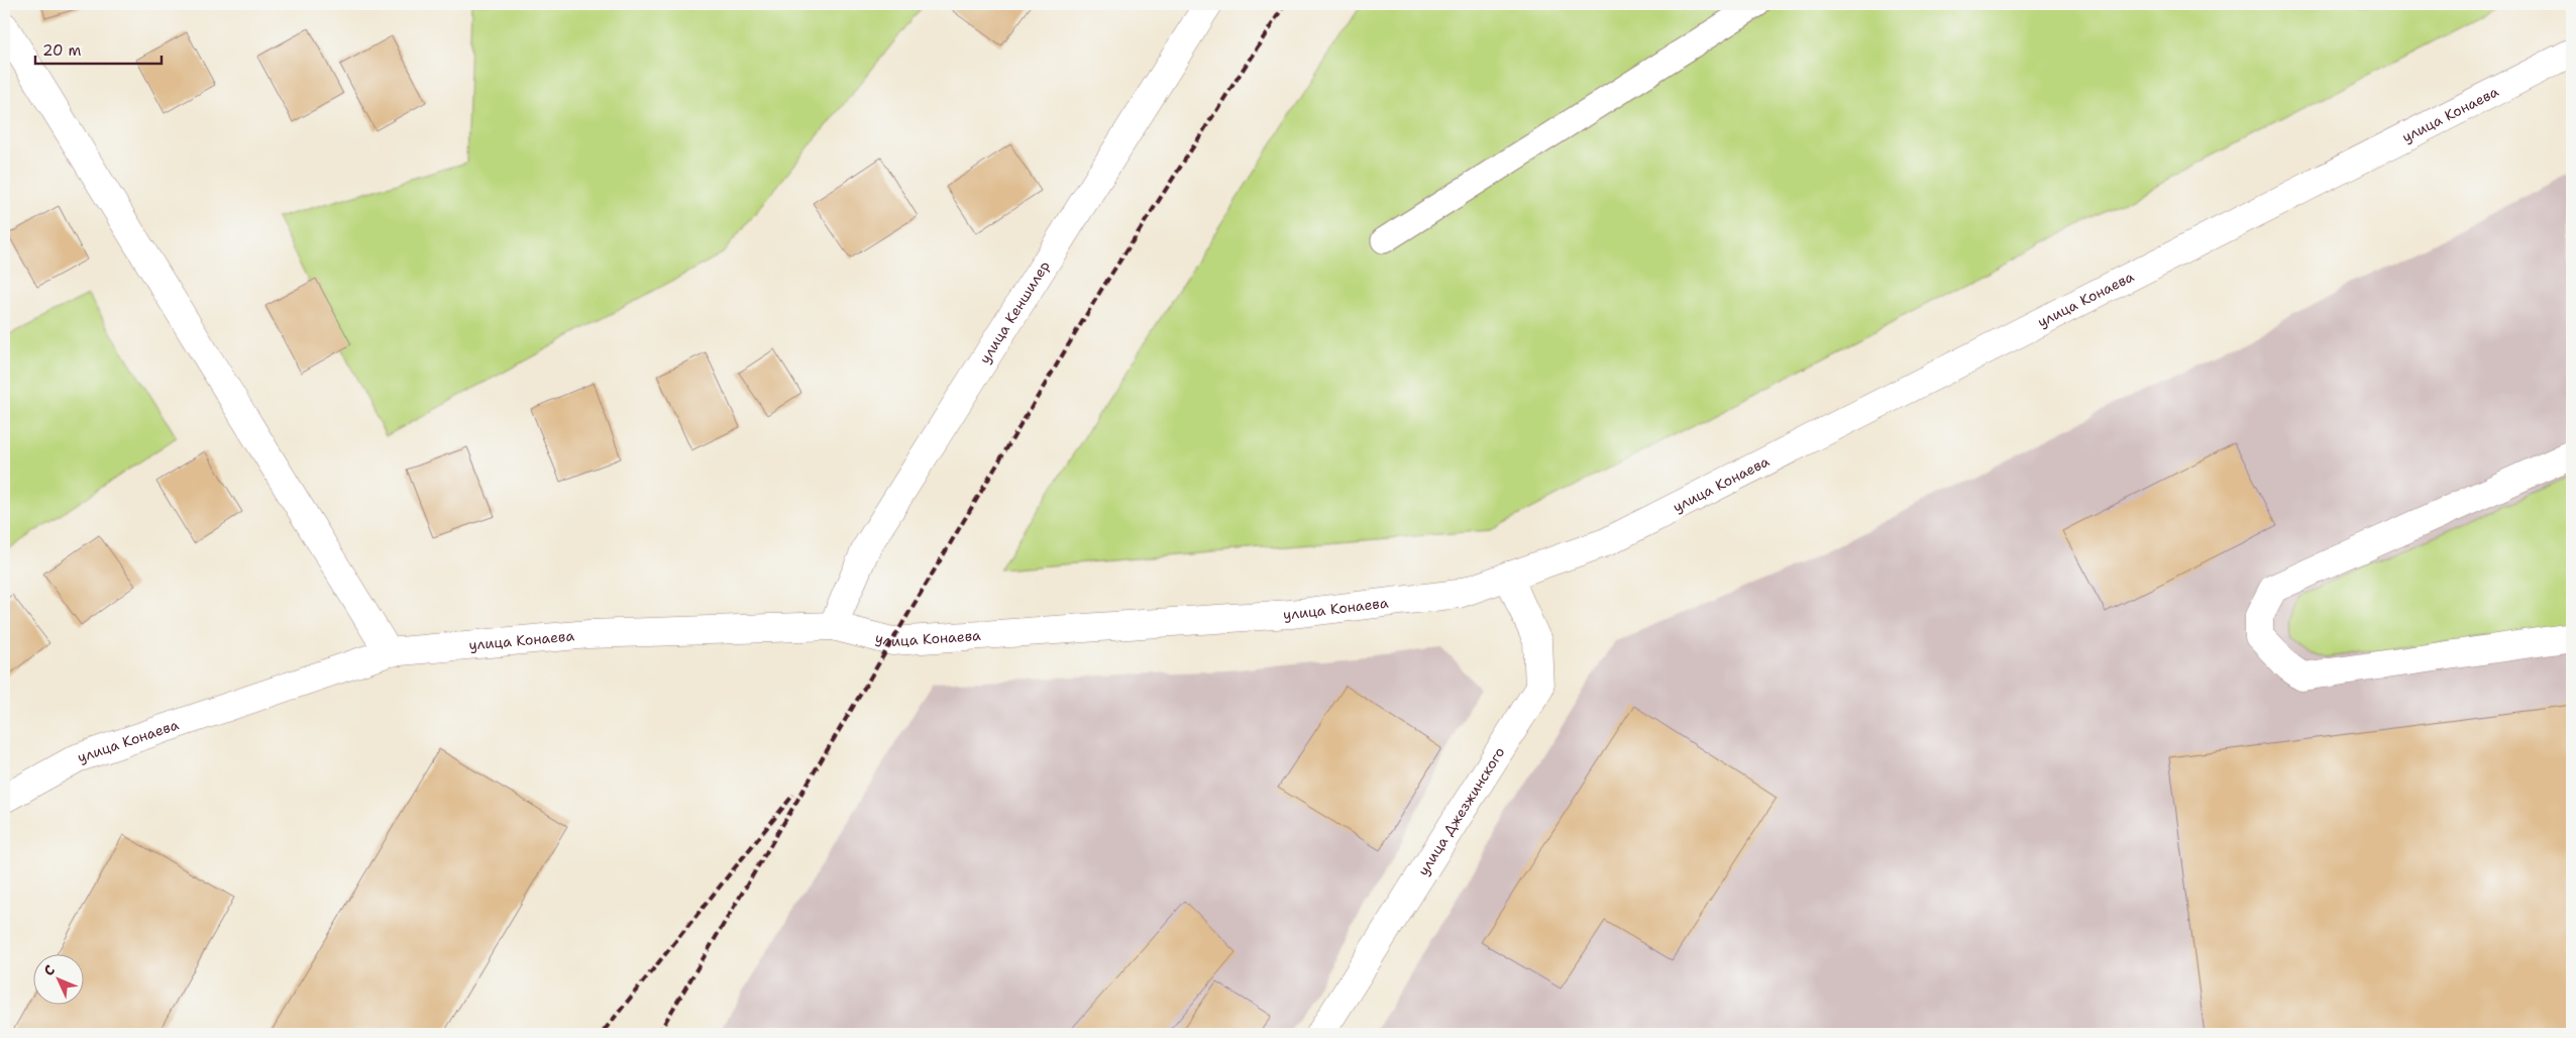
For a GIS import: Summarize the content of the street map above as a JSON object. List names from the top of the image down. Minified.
{"streets":{"main road":["улица Конаева","улица Кеншилер","улица Джезжинского"]},"crossings":[["улица Конаева","улица Кеншилер"],["улица Конаева","улица Джезжинского"]],"scale_bar":"20 m","north":"top left"}
